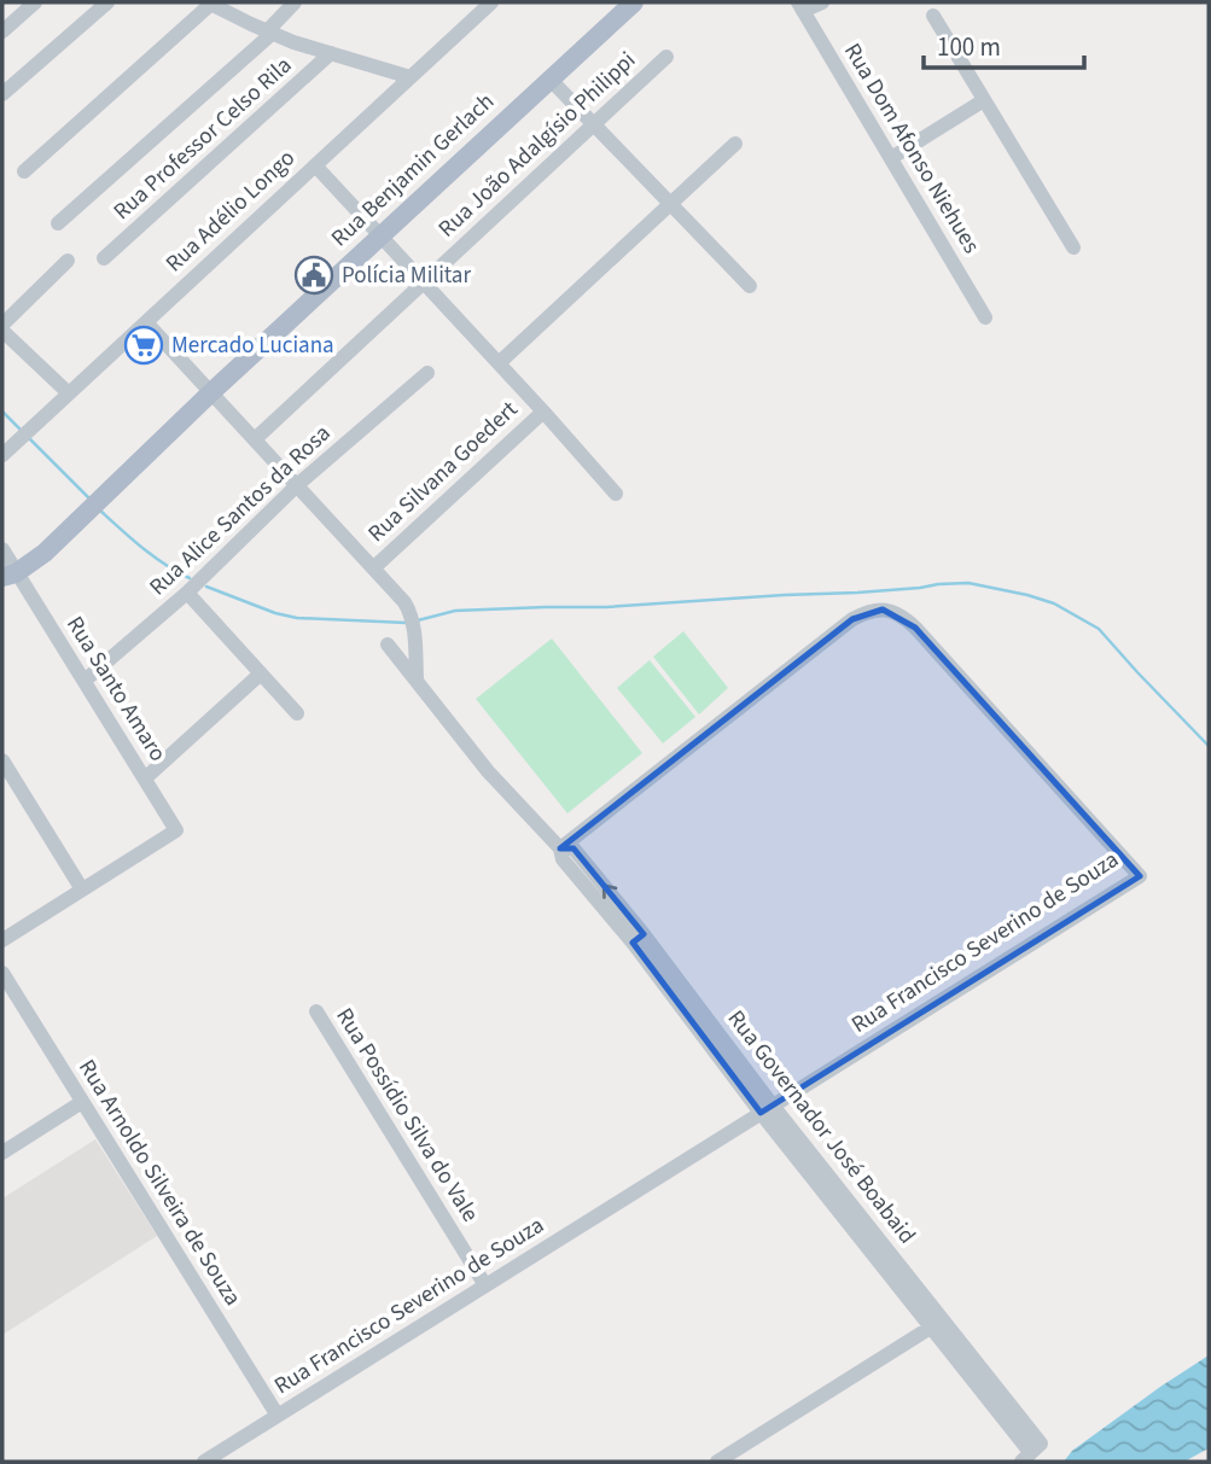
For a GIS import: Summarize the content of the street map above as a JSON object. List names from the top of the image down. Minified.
{"streets":{"main road":["Rua Benjamin Gerlach"],"street":["Rua Professor Celso Rila","Rua João Adalgísio Philippi","Rua Dom Afonso Niehues","Rua Adélio Longo","Rua Silvana Goedert","Rua Alice Santos da Rosa","Rua Santo Amaro","Rua Francisco Severino de Souza","Rua Possídio Silva do Vale","Rua Governador José Boabaid","Rua Arnoldo Silveira de Souza"]},"crossings":[["Rua Benjamin Gerlach","Rua Santo Amaro"],["Rua Alice Santos da Rosa","Rua Santo Amaro"],["Rua Francisco Severino de Souza","Rua Possídio Silva do Vale"],["Rua Francisco Severino de Souza","Rua Governador José Boabaid"],["Rua Francisco Severino de Souza","Rua Arnoldo Silveira de Souza"]],"places":{"public building":["Polícia Militar"],"supermarket":["Mercado Luciana"]},"scale_bar":"100 m"}
